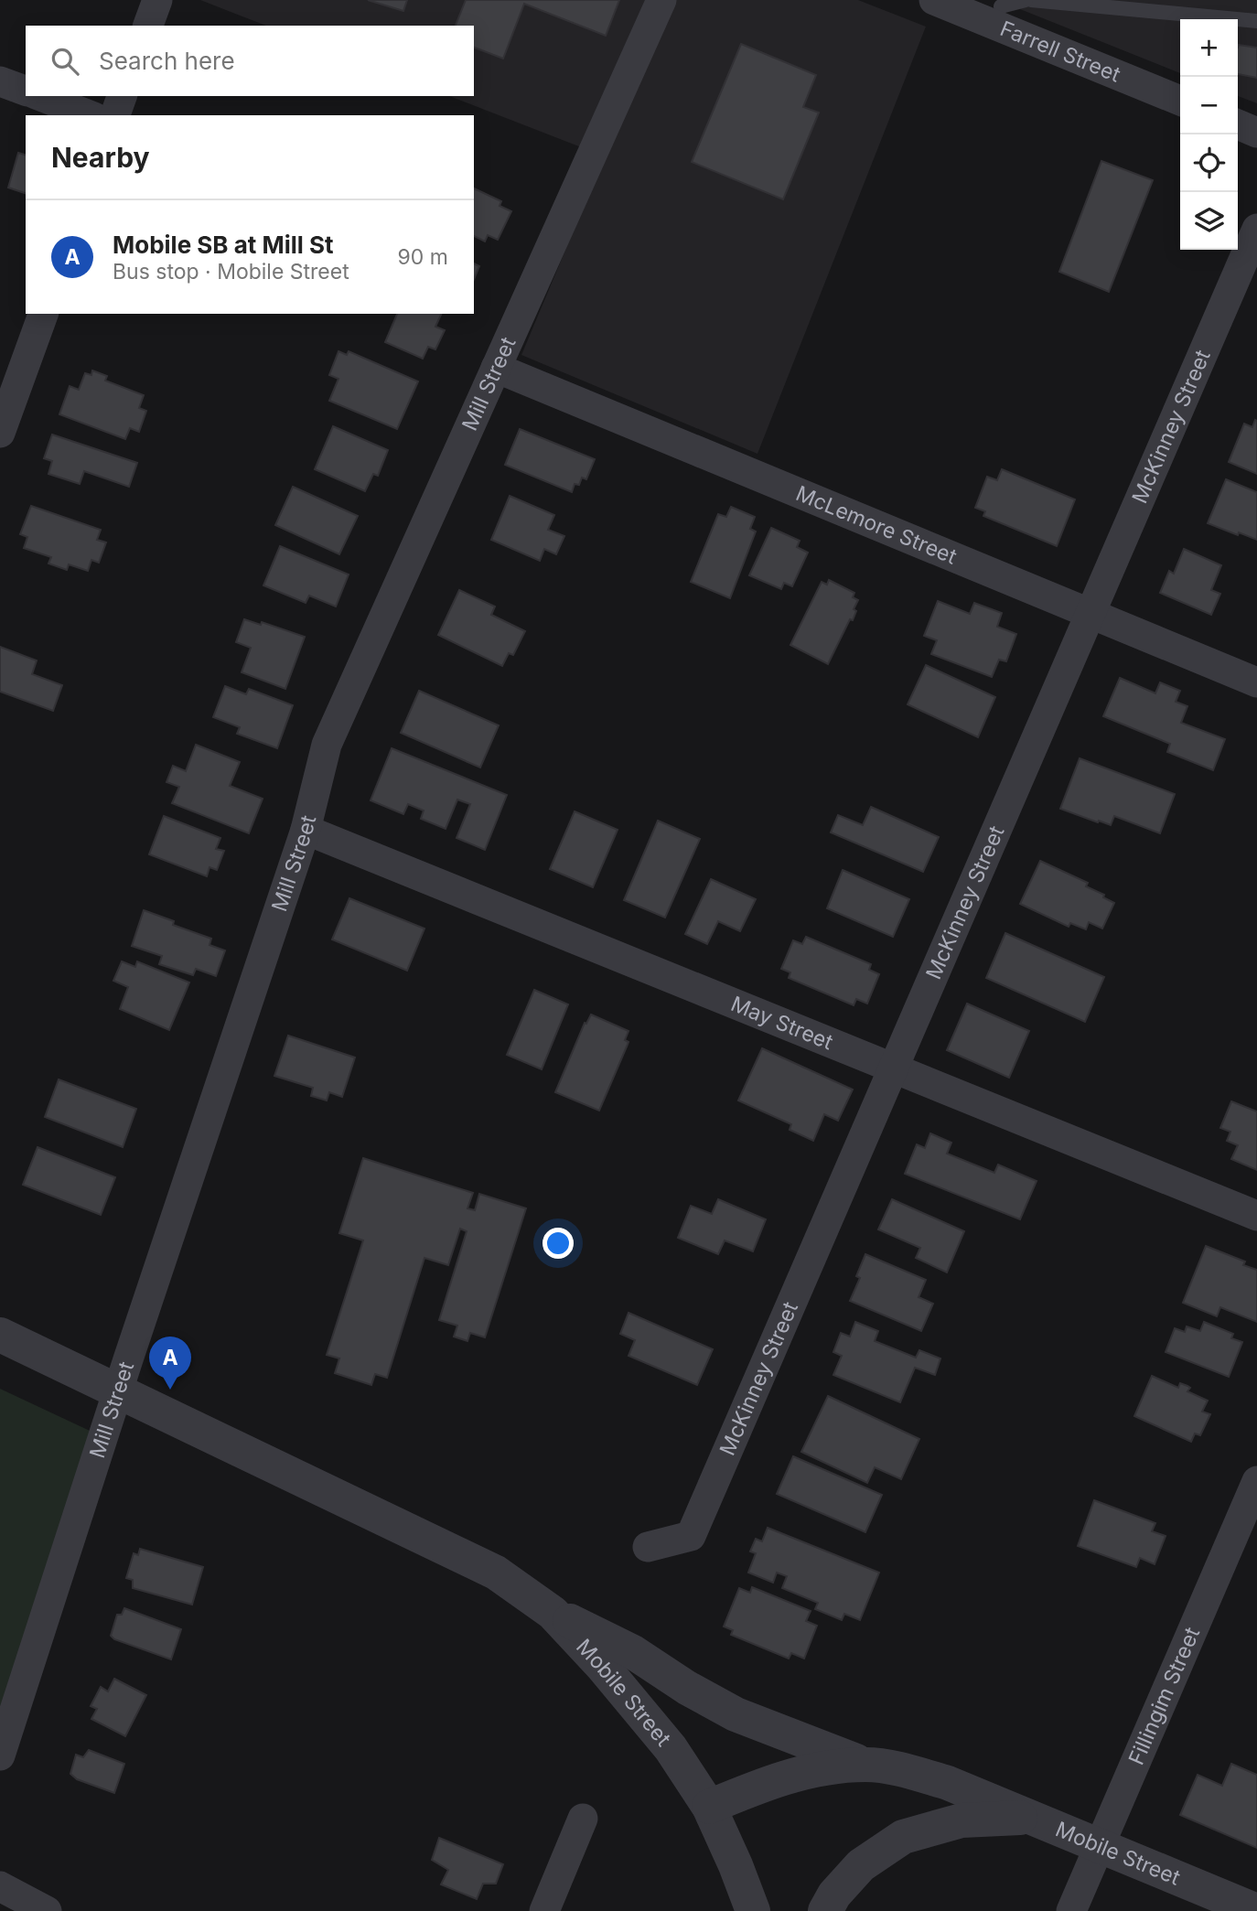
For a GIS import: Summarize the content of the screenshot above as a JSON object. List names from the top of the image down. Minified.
{"streets":{"street":["Farrell Street","Mill Street","McKinney Street","McLemore Street","May Street","Mobile Street","Fillingim Street"]},"crossings":[["Mill Street","McLemore Street"],["Mill Street","May Street"],["Mill Street","Mobile Street"],["McKinney Street","McLemore Street"],["McKinney Street","May Street"],["Mobile Street","Fillingim Street"]],"page":{"map_buttons":["+","−"],"search":"Search here","heading":"Nearby","list":[{"mark":"A","name":"Mobile SB at Mill St","note":"Bus stop · Mobile Street","value":"90 m"}],"pins":"A"}}
